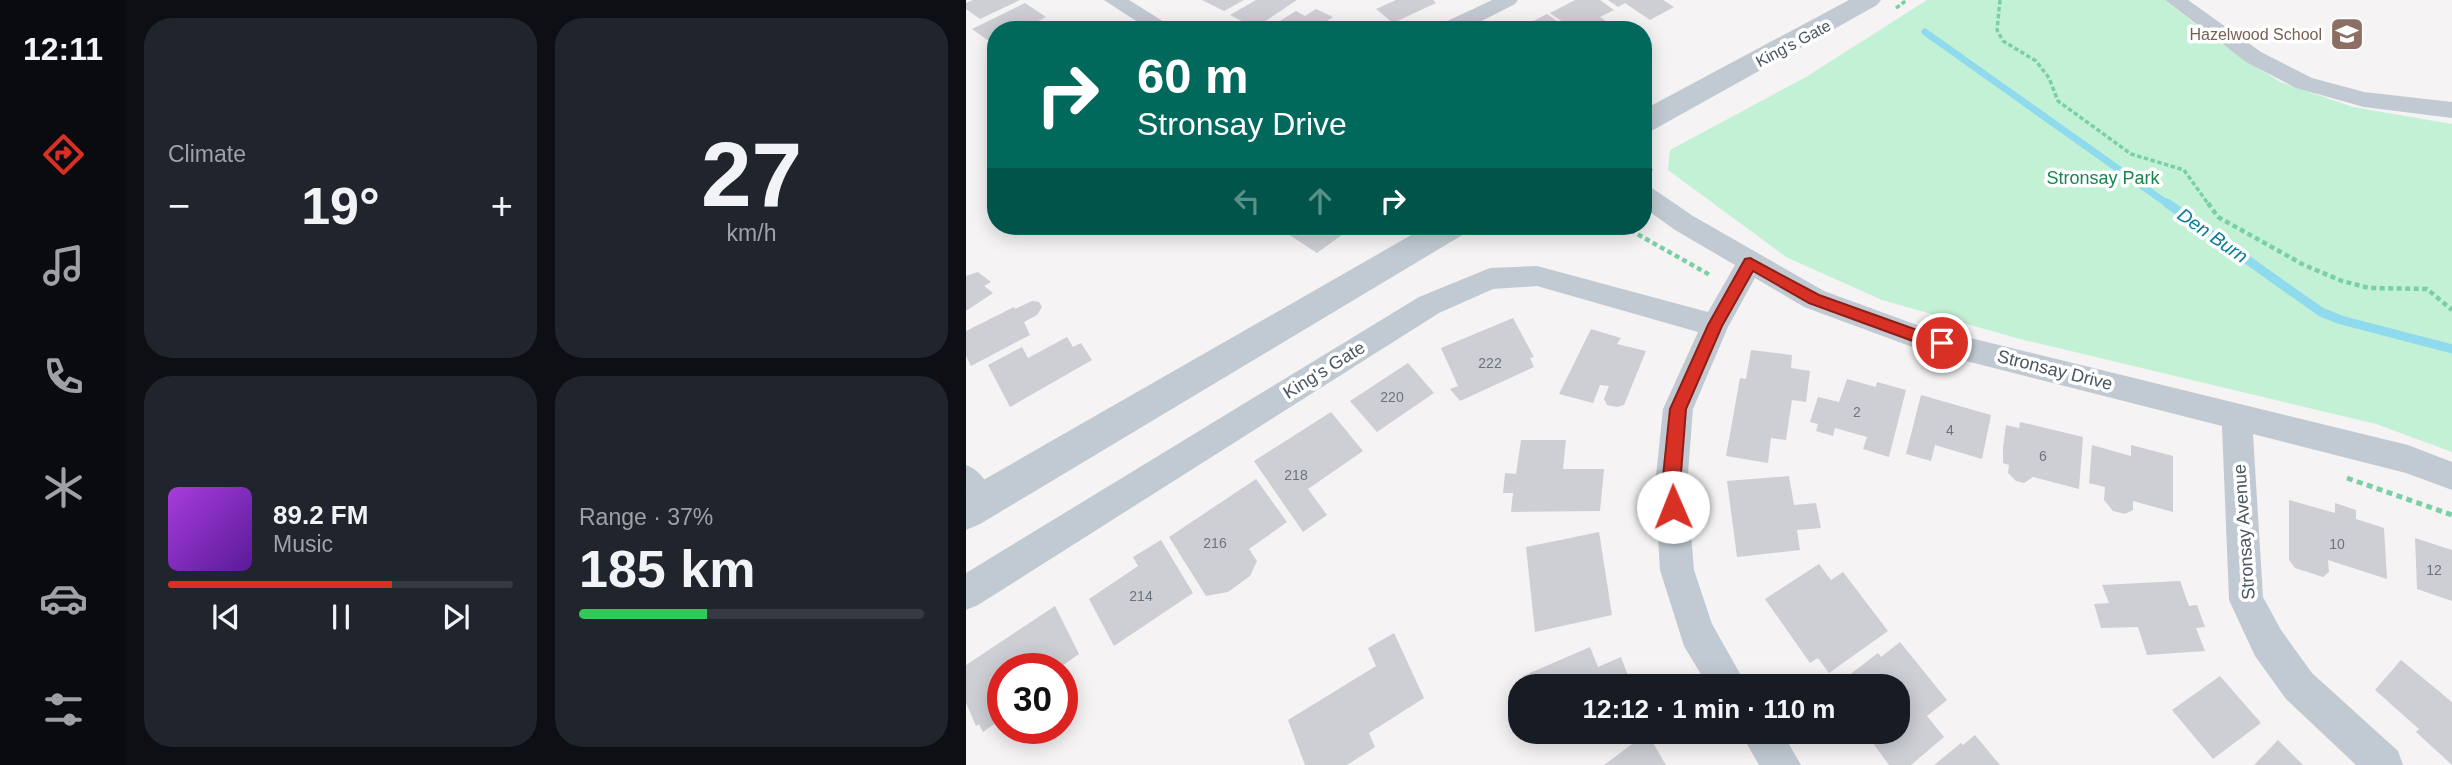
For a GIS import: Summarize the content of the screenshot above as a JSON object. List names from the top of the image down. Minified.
{"streets":{"street":["King's Gate","Stronsay Drive","Stronsay Avenue"]},"crossings":[["Stronsay Drive","Stronsay Avenue"]],"water":["Den Burn"],"parks":["Stronsay Park"],"places":{"school or university":["Hazelwood School"]},"house_numbers":["222","220","2","4","6","218","216","10","12","214"],"page":{"tabs":"12:11","tile":["Climate",["27","km/h"],["Range · 37%","185 km"]],"turn":["60 m","Stronsay Drive"],"heat":["−","19°","+"],"song":["89.2 FM","Music"],"limit":"30","trip":"12:12 · 1 min · 110 m"}}
